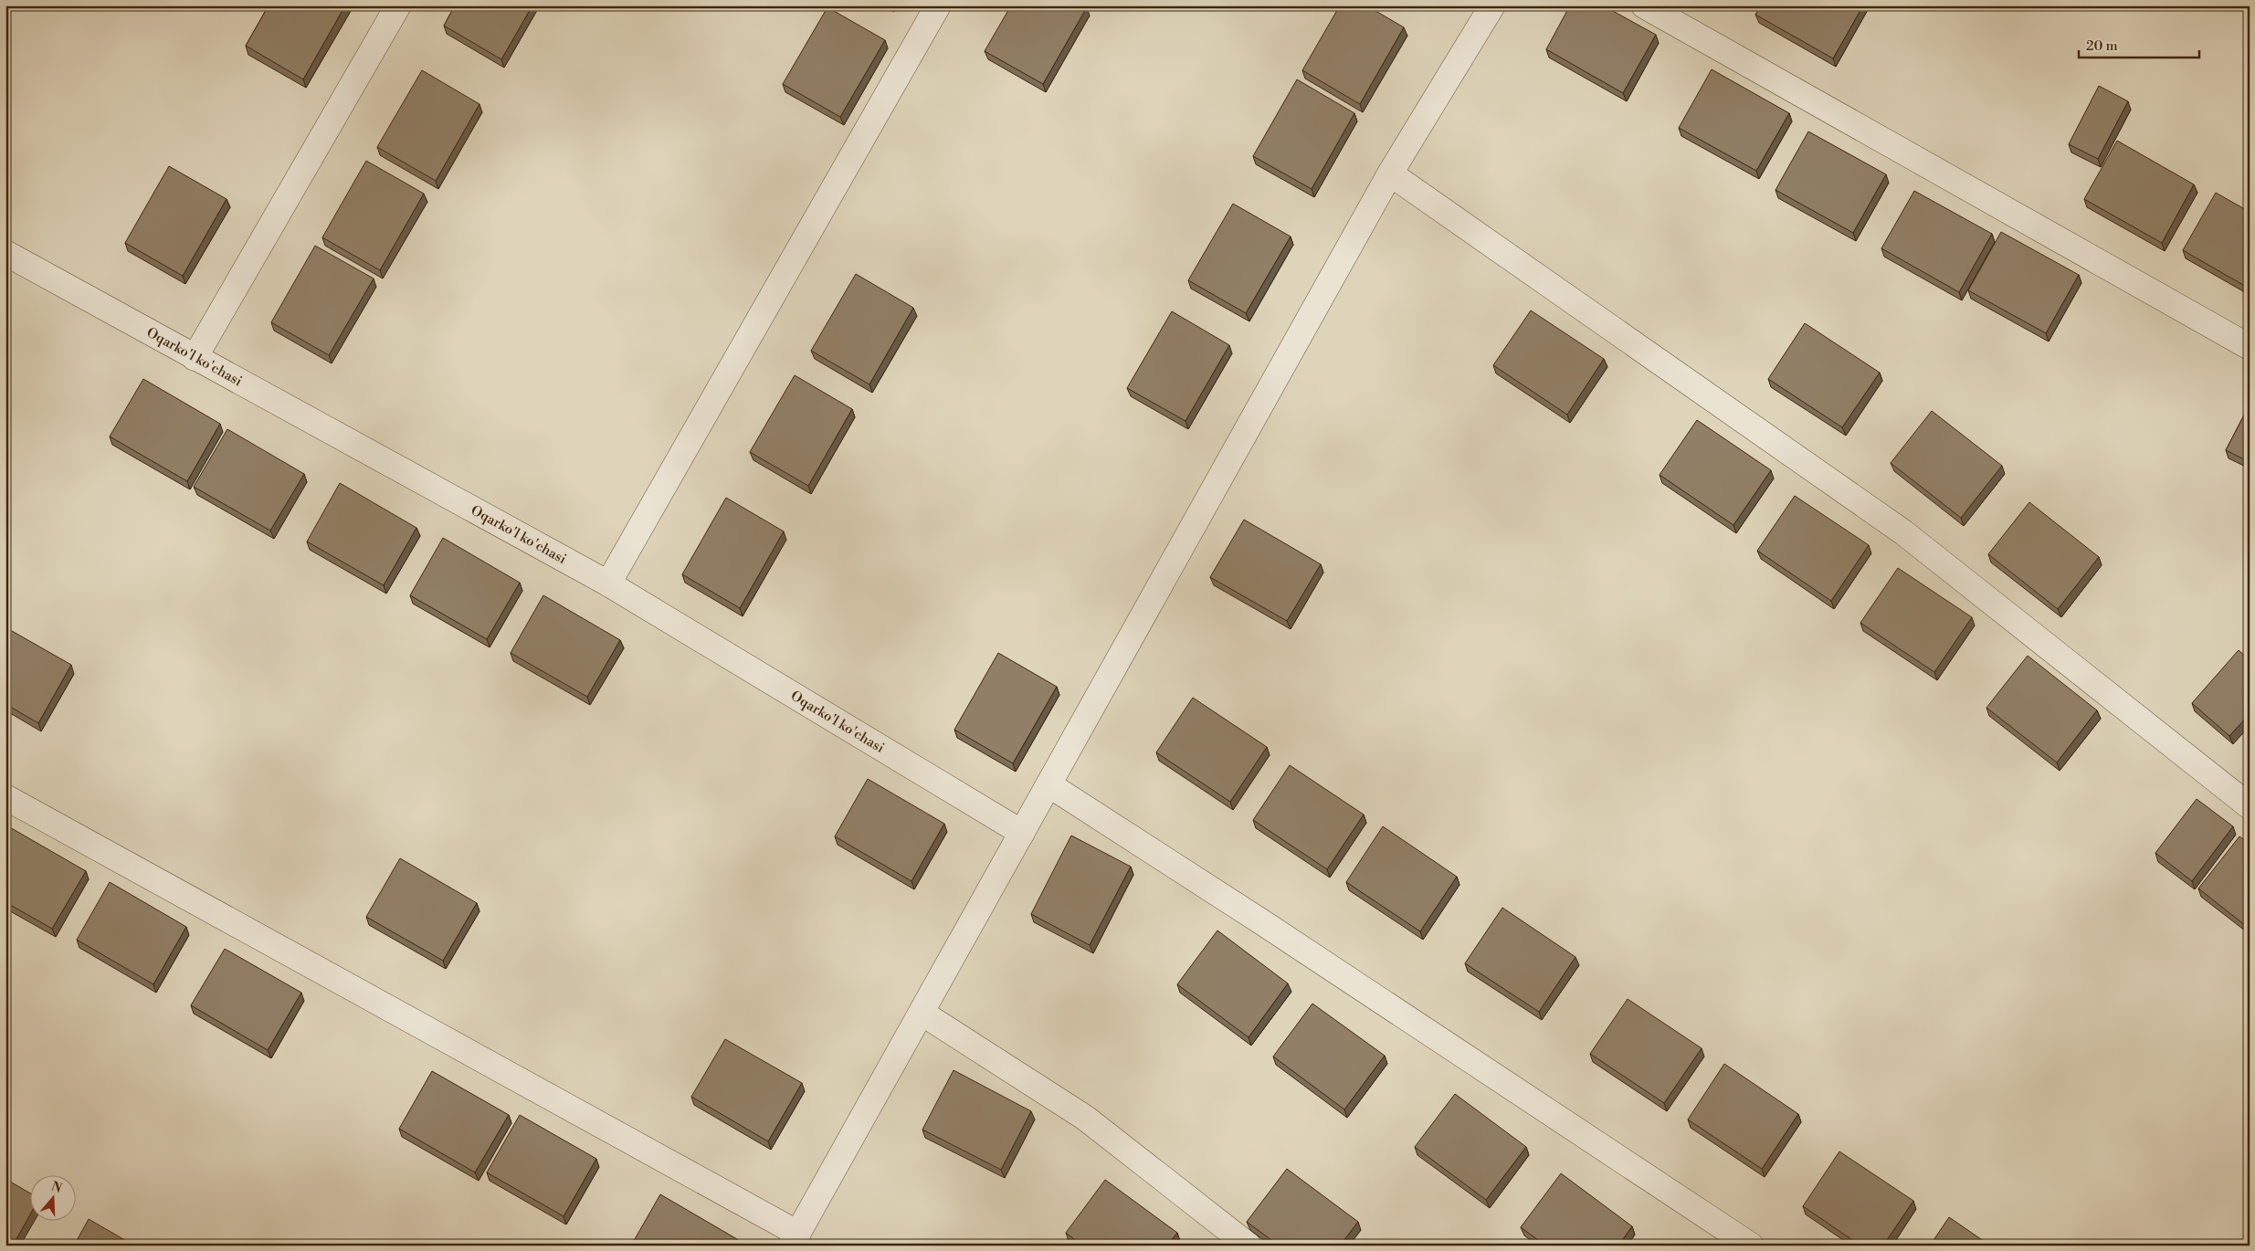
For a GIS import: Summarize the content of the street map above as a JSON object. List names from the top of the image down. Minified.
{"streets":{"street":["Oqarko'l ko'chasi"]},"scale_bar":"20 m","north":"top"}
